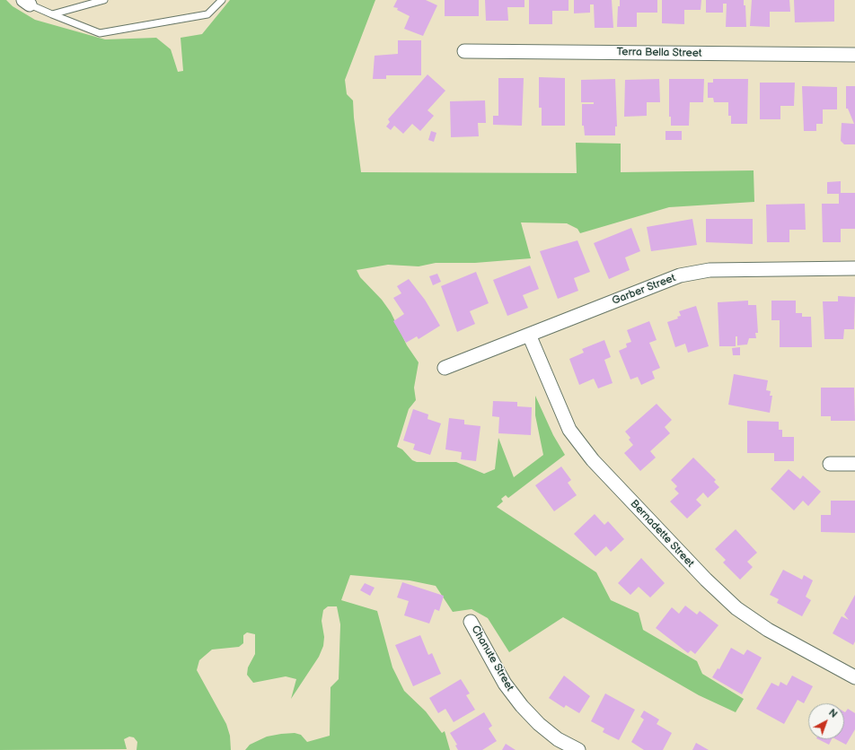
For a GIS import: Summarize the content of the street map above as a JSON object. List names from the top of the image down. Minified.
{"streets":{"street":["Terra Bella Street","Garber Street","Bernadette Street","Chanute Street"]},"crossings":[["Garber Street","Bernadette Street"]],"north":"top right"}
